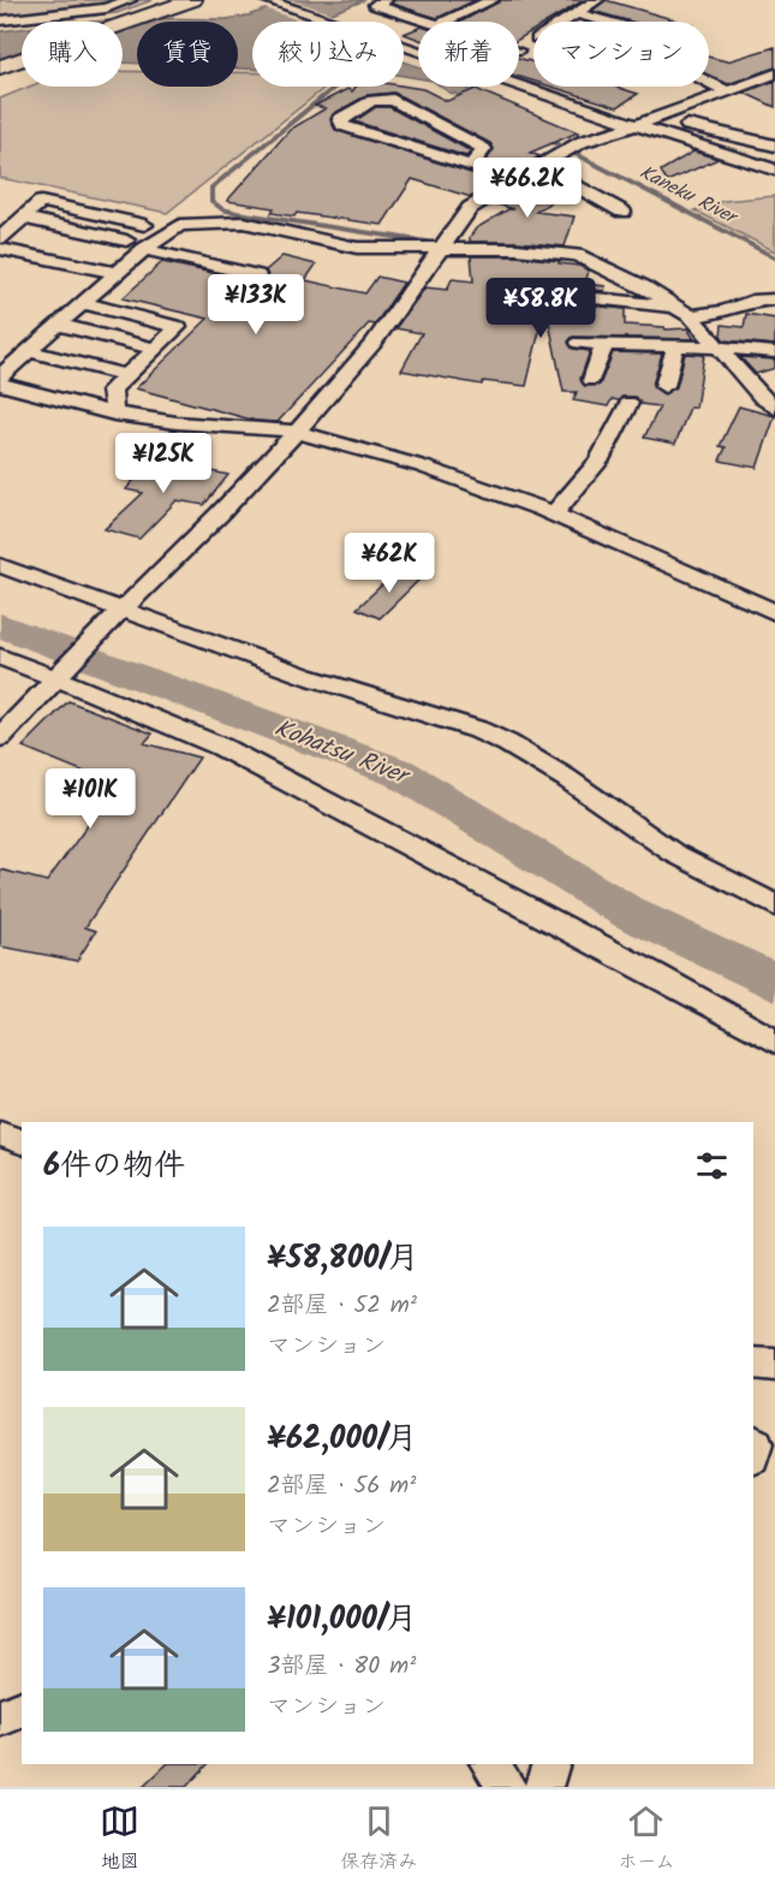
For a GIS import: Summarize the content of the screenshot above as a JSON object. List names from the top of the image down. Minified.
{"water":["Kaneku River","Kohatsu River"],"page":{"chip":["購入","賃貸","絞り込み","新着","マンション"],"price":["¥66.2K","¥133K","¥58.8K","¥125K","¥62K","¥101K"],"heading":"6件の物件","list":[{"name":"¥58,800/月","note":"2部屋 · 52 m² · マンション"},{"name":"¥62,000/月","note":"2部屋 · 56 m² · マンション"},{"name":"¥101,000/月","note":"3部屋 · 80 m² · マンション"}],"tabs":["地図","保存済み","ホーム"]}}
